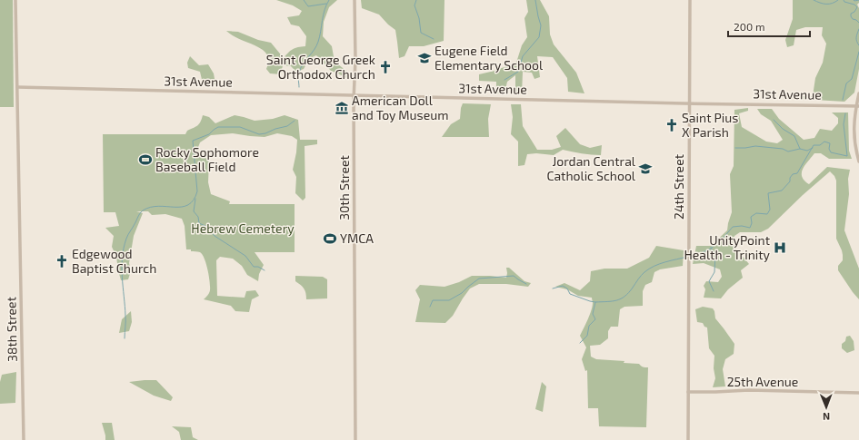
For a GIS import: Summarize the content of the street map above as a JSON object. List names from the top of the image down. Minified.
{"streets":{"street":["31st Avenue","24th Street","30th Street","38th Street","25th Avenue"]},"crossings":[["31st Avenue","24th Street"],["31st Avenue","30th Street"],["31st Avenue","38th Street"],["24th Street","25th Avenue"]],"parks":["Hebrew Cemetery"],"places":{"school or university":["Eugene Field Elementary School","Jordan Central Catholic School"],"church":["Saint George Greek Orthodox Church","Saint Pius X Parish","Edgewood Baptist Church"],"museum":["American Doll and Toy Museum"],"sports":["Rocky Sophomore Baseball Field","YMCA"],"hospital":["UnityPoint Health - Trinity"]},"scale_bar":"200 m","north":"bottom"}
